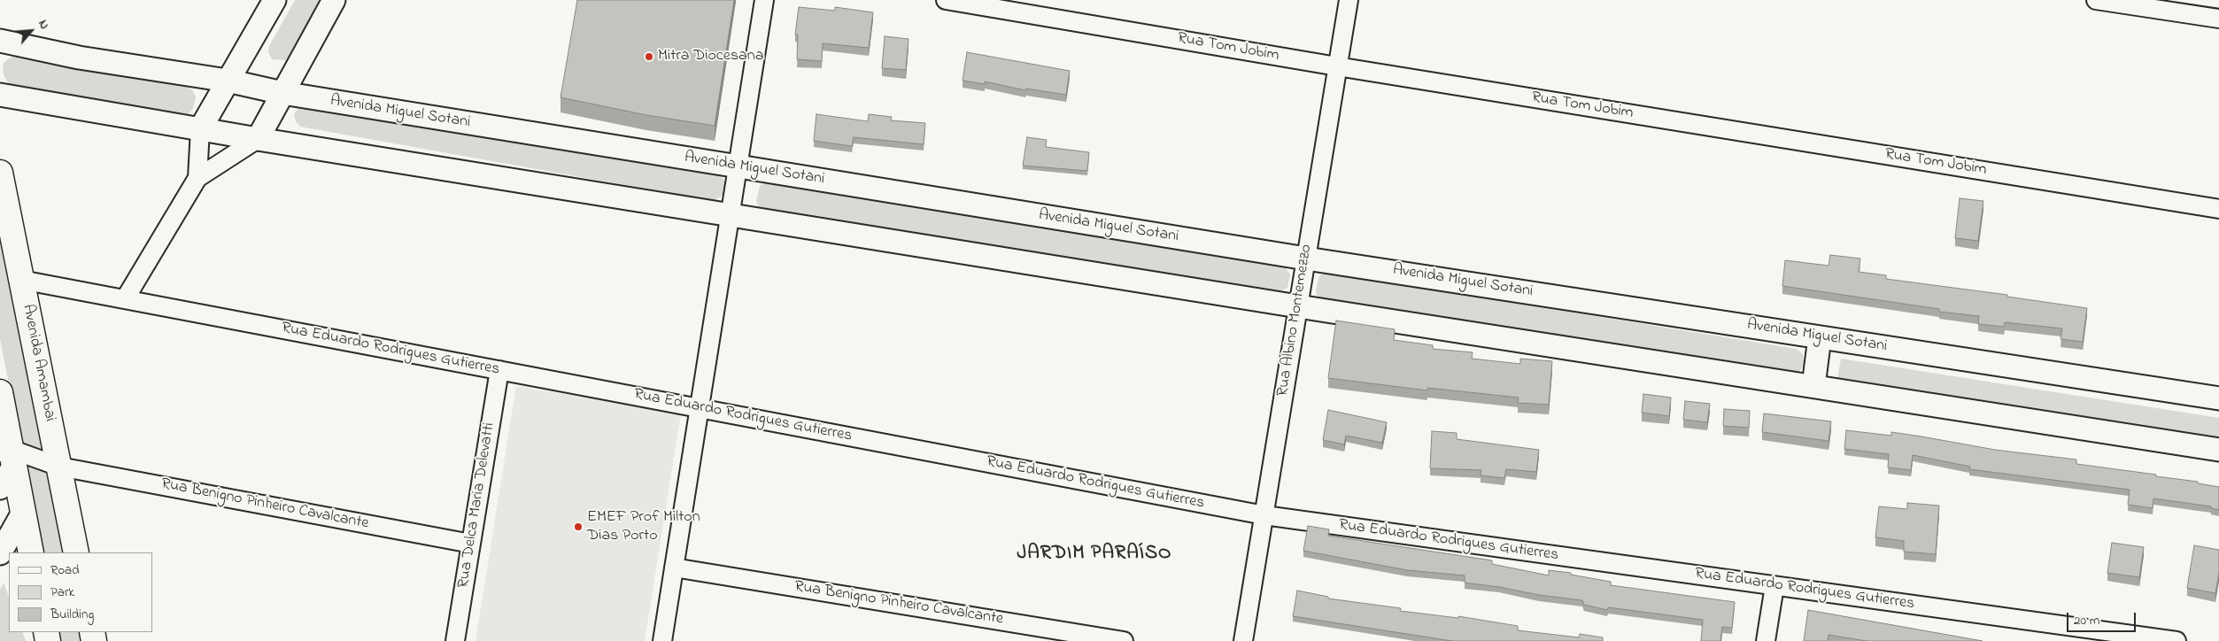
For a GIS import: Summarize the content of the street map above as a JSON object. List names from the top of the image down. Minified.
{"streets":{"main road":["Avenida Amambai"],"street":["Rua Tom Jobim","Avenida Miguel Sotani","Rua Albino Montemezzo","Rua Eduardo Rodrigues Gutierres","Rua Benigno Pinheiro Cavalcante","Rua Delca Maria Delevatti"]},"crossings":[["Rua Tom Jobim","Rua Albino Montemezzo"],["Avenida Miguel Sotani","Rua Albino Montemezzo"],["Rua Albino Montemezzo","Rua Eduardo Rodrigues Gutierres"],["Rua Eduardo Rodrigues Gutierres","Avenida Amambai"],["Rua Eduardo Rodrigues Gutierres","Rua Delca Maria Delevatti"],["Avenida Amambai","Rua Benigno Pinheiro Cavalcante"],["Rua Benigno Pinheiro Cavalcante","Rua Delca Maria Delevatti"]],"districts":["JARDIM PARAÍSO"],"places":["Mitra Diocesana","EMEF Prof Milton Dias Porto"],"legend":["Road","Park","Building"],"scale_bar":"20 m","north":"top right"}
